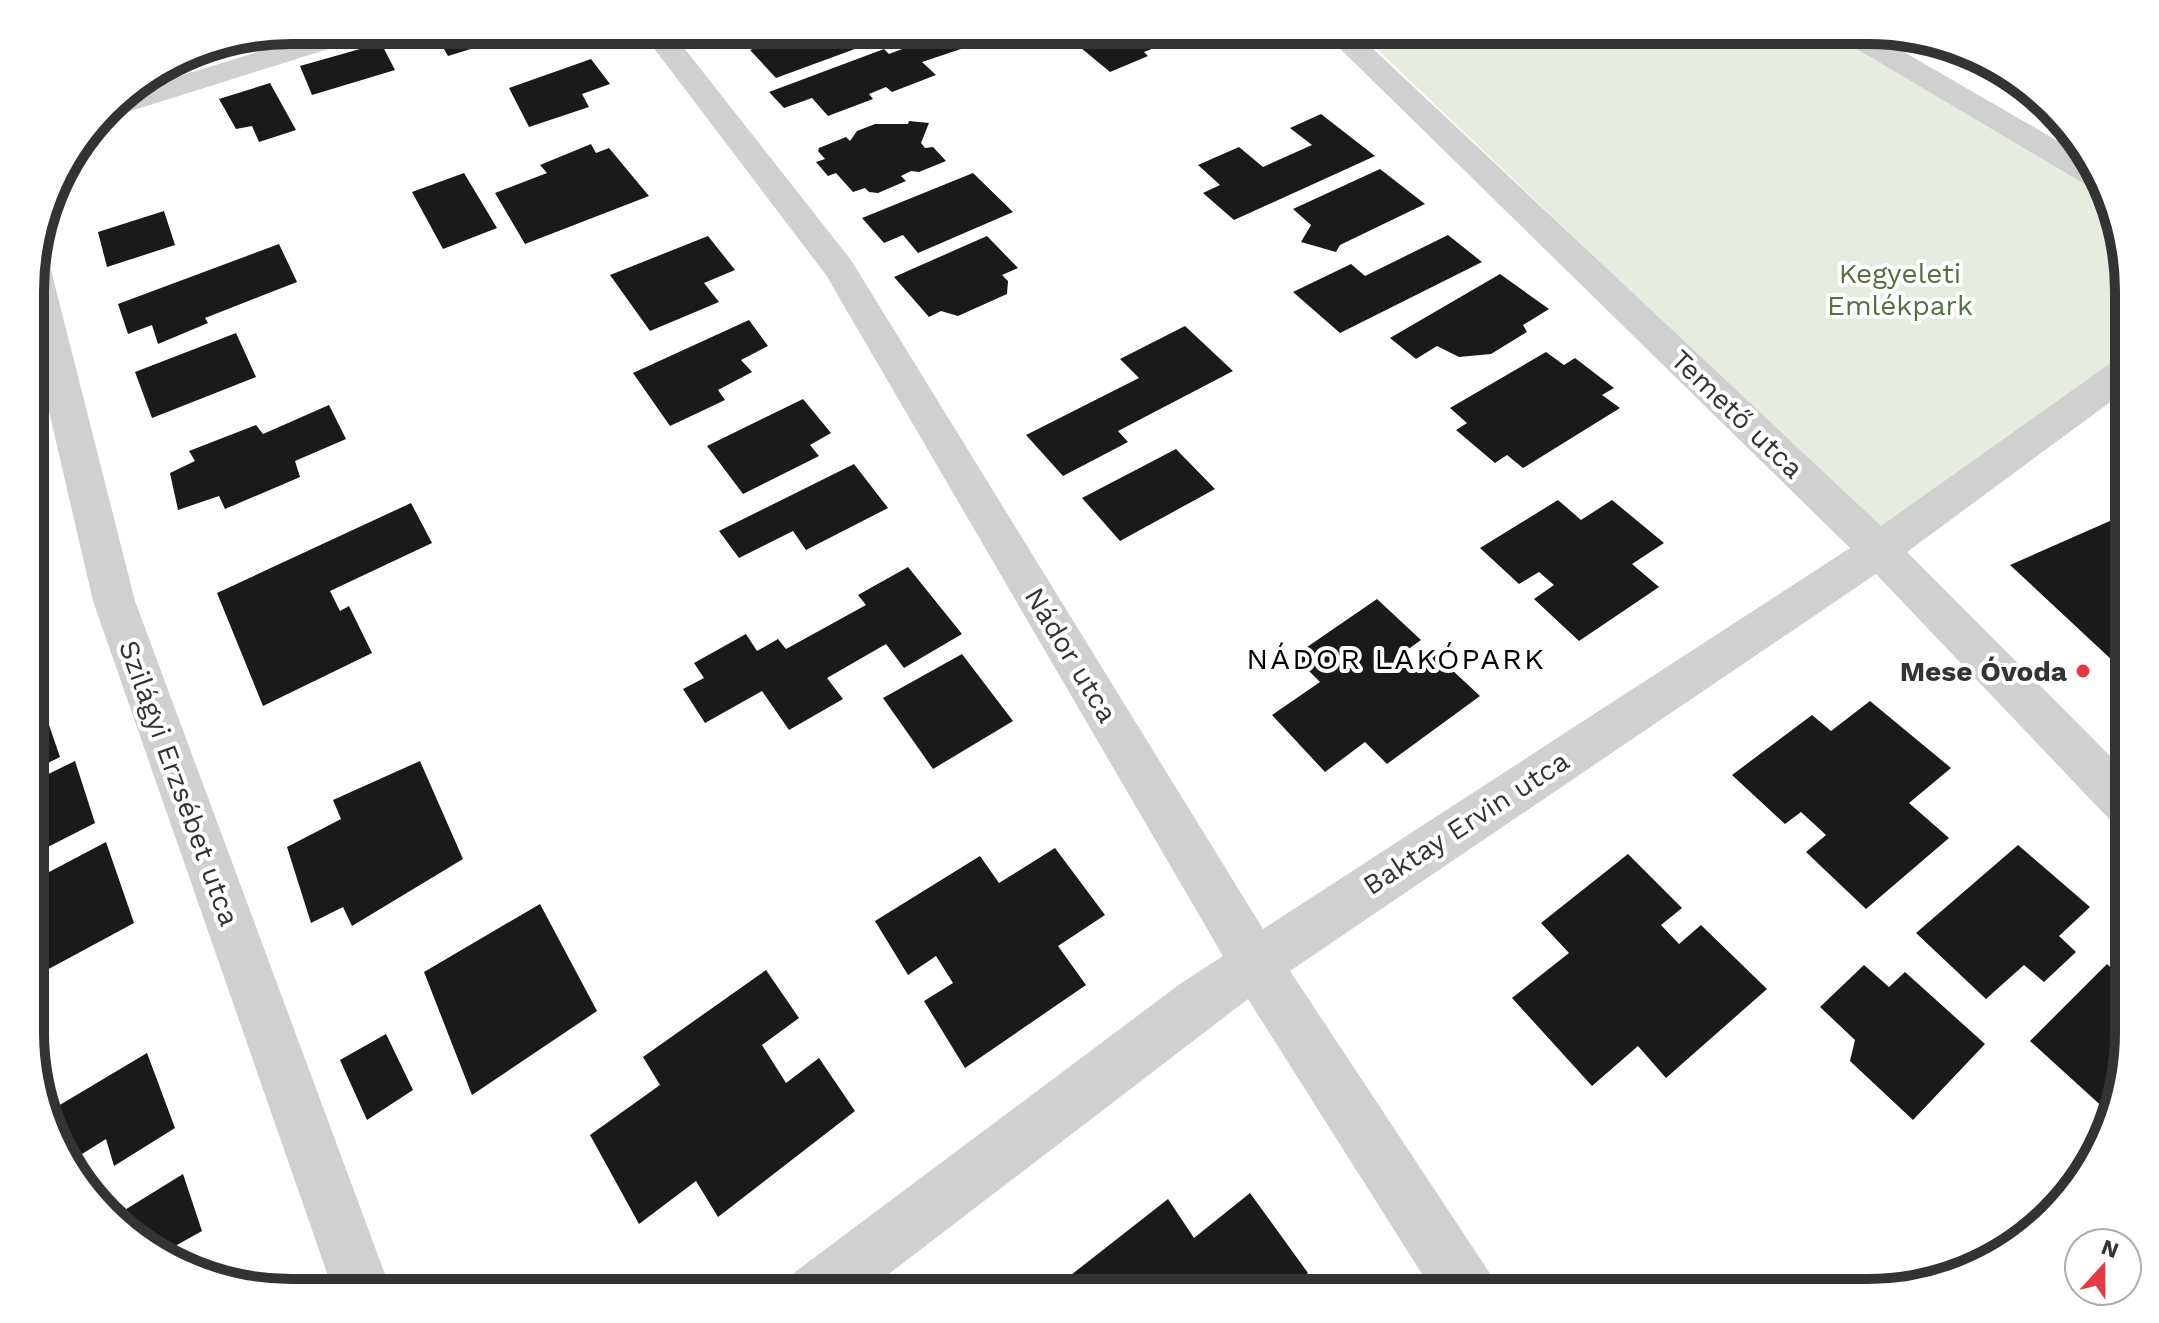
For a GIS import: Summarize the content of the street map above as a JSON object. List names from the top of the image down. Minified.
{"streets":{"street":["Temető utca","Nádor utca","Szilágyi Erzsébet utca","Baktay Ervin utca"]},"crossings":[["Temető utca","Baktay Ervin utca"],["Nádor utca","Baktay Ervin utca"]],"districts":["NÁDOR LAKÓPARK"],"parks":["Kegyeleti Emlékpark"],"places":["Mese Óvoda"],"north":"top"}
